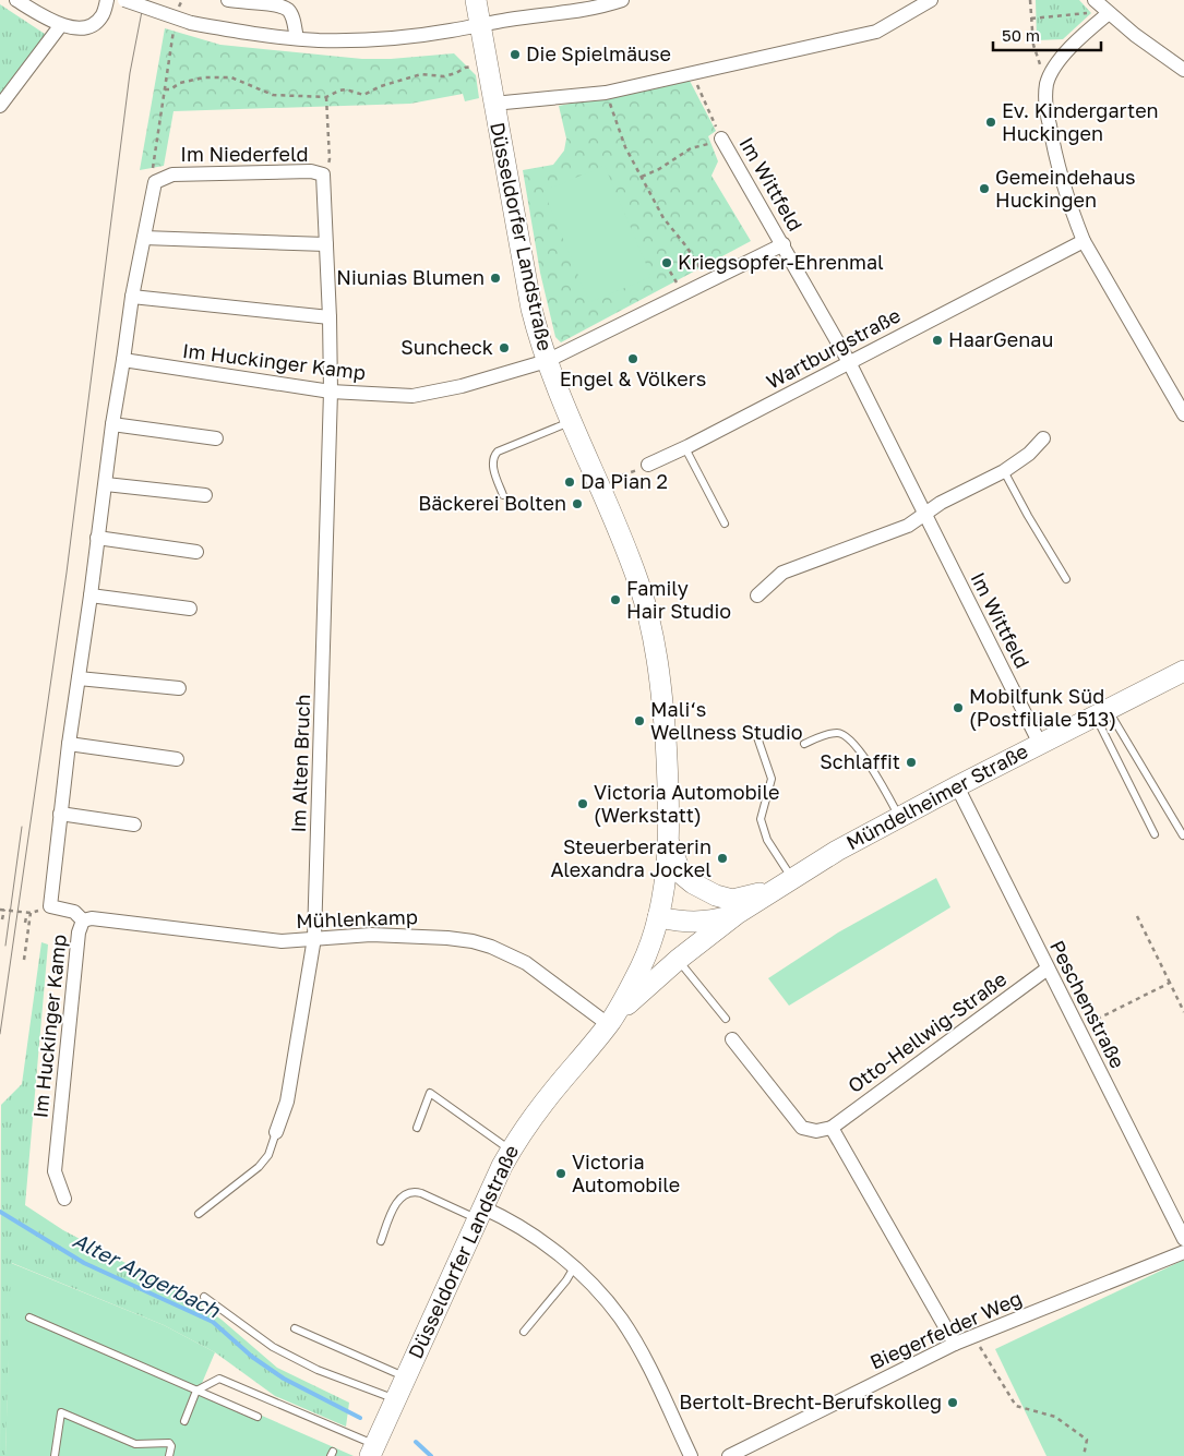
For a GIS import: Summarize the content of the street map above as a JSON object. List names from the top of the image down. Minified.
{"streets":{"main road":["Düsseldorfer Landstraße","Mündelheimer Straße"],"street":["Im Niederfeld","Im Wittfeld","Wartburgstraße","Im Huckinger Kamp","Im Alten Bruch","Mühlenkamp","Peschenstraße","Otto-Hellwig-Straße","Biegerfelder Weg"]},"crossings":[["Im Niederfeld","Im Huckinger Kamp"],["Im Niederfeld","Im Alten Bruch"],["Im Wittfeld","Wartburgstraße"],["Im Wittfeld","Im Huckinger Kamp"],["Im Wittfeld","Mündelheimer Straße"],["Düsseldorfer Landstraße","Im Huckinger Kamp"],["Düsseldorfer Landstraße","Mündelheimer Straße"],["Düsseldorfer Landstraße","Mühlenkamp"],["Im Huckinger Kamp","Im Alten Bruch"],["Im Huckinger Kamp","Mühlenkamp"],["Im Alten Bruch","Mühlenkamp"],["Mündelheimer Straße","Mühlenkamp"],["Mündelheimer Straße","Peschenstraße"],["Peschenstraße","Otto-Hellwig-Straße"]],"water":["Alter Angerbach"],"places":["Die Spielmäuse","Ev. Kindergarten Huckingen","Gemeindehaus Huckingen","Kriegsopfer-Ehrenmal","Niunias Blumen","HaarGenau","Suncheck","Engel & Völkers","Da Pian 2","Bäckerei Bolten","Family Hair Studio","Mobilfunk Süd (Postfiliale 513)","Mali‘s Wellness Studio","Schlaffit","Victoria Automobile (Werkstatt)","Steuerberaterin Alexandra Jockel","Victoria Automobile","Bertolt-Brecht-Berufskolleg"],"scale_bar":"50 m"}
